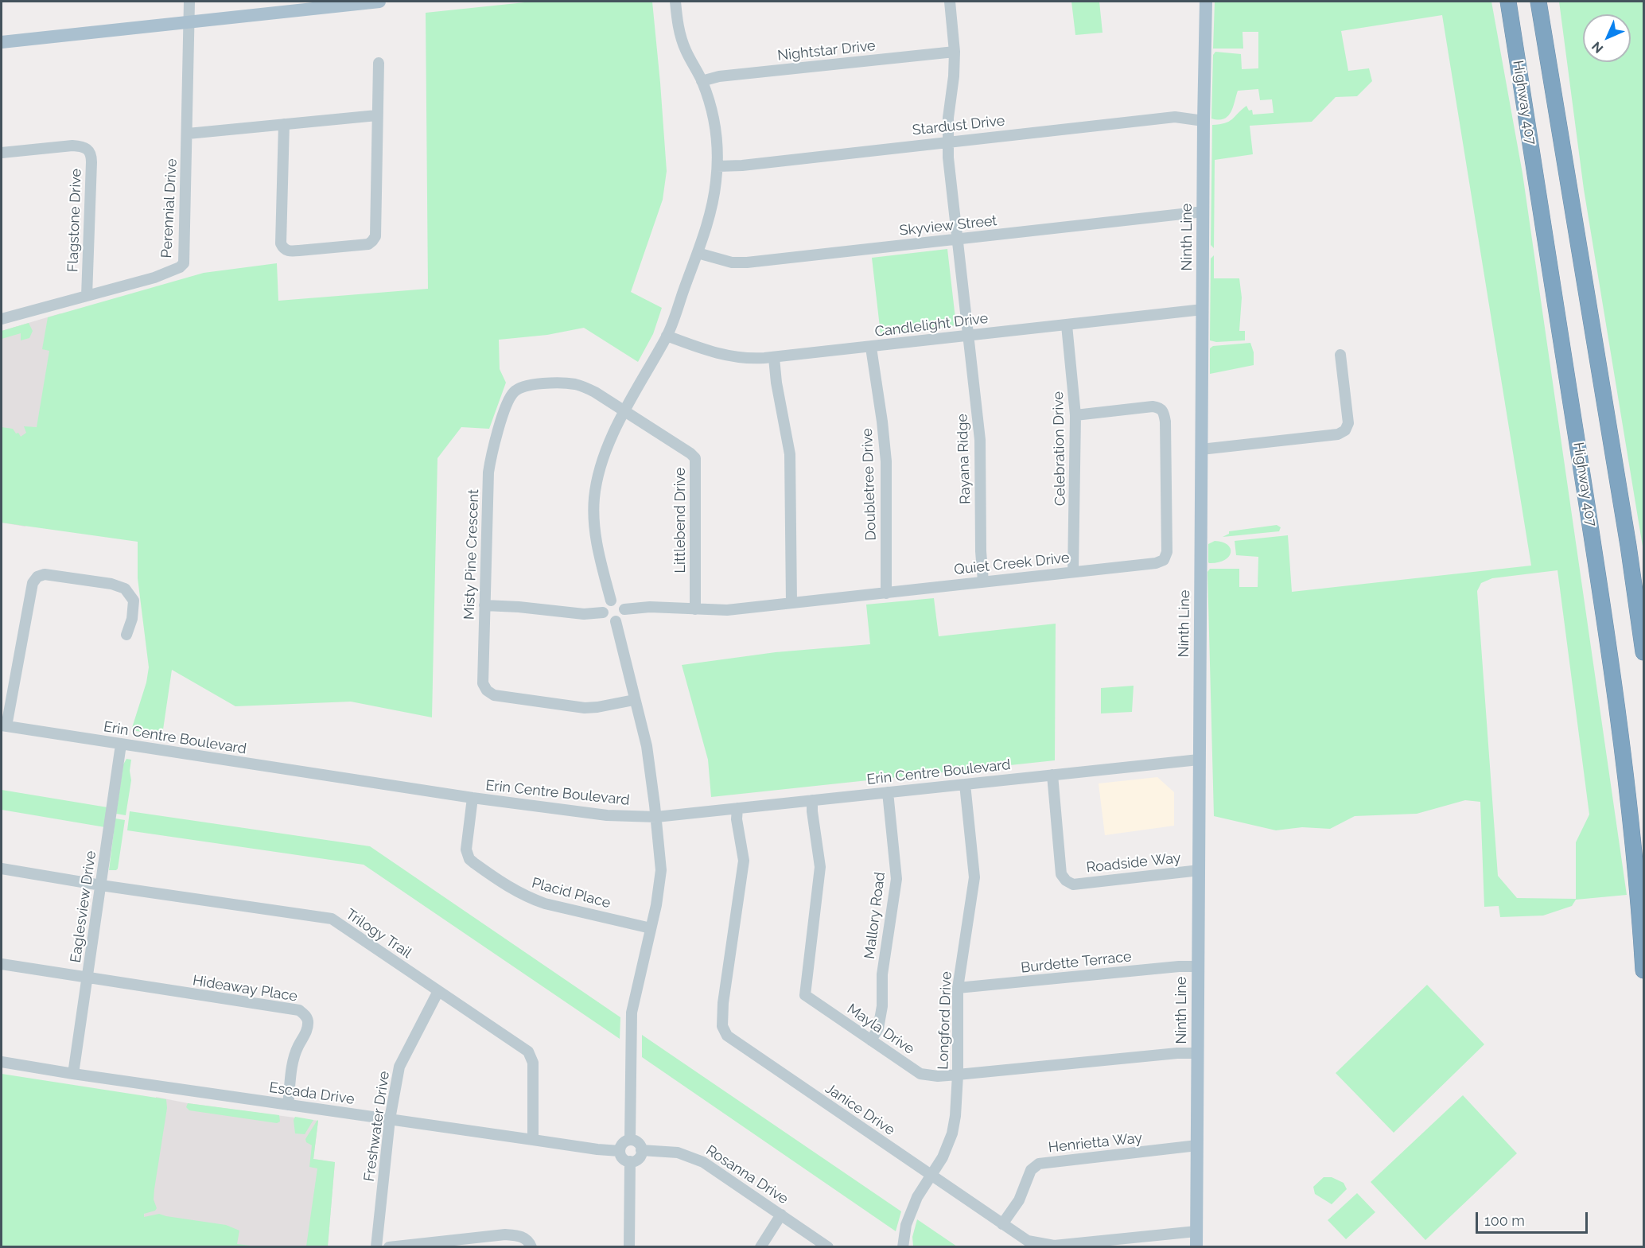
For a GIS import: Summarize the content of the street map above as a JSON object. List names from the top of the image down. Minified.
{"streets":{"highway":["Highway 407"],"main road":["Ninth Line"],"street":["Nightstar Drive","Stardust Drive","Perennial Drive","Flagstone Drive","Skyview Street","Candlelight Drive","Celebration Drive","Rayana Ridge","Doubletree Drive","Littlebend Drive","Misty Pine Crescent","Quiet Creek Drive","Erin Centre Boulevard","Roadside Way","Placid Place","Eaglesview Drive","Mallory Road","Trilogy Trail","Burdette Terrace","Hideaway Place","Longford Drive","Mayla Drive","Escada Drive","Janice Drive","Freshwater Drive","Henrietta Way","Rosanna Drive"]},"crossings":[["Nightstar Drive","Rayana Ridge"],["Stardust Drive","Ninth Line"],["Stardust Drive","Rayana Ridge"],["Perennial Drive","Flagstone Drive"],["Skyview Street","Ninth Line"],["Skyview Street","Rayana Ridge"],["Ninth Line","Candlelight Drive"],["Ninth Line","Erin Centre Boulevard"],["Ninth Line","Roadside Way"],["Ninth Line","Burdette Terrace"],["Ninth Line","Mayla Drive"],["Ninth Line","Janice Drive"],["Ninth Line","Henrietta Way"],["Candlelight Drive","Celebration Drive"],["Candlelight Drive","Rayana Ridge"],["Candlelight Drive","Doubletree Drive"],["Celebration Drive","Quiet Creek Drive"],["Rayana Ridge","Quiet Creek Drive"],["Doubletree Drive","Quiet Creek Drive"],["Littlebend Drive","Misty Pine Crescent"],["Littlebend Drive","Quiet Creek Drive"],["Erin Centre Boulevard","Roadside Way"],["Erin Centre Boulevard","Placid Place"],["Erin Centre Boulevard","Eaglesview Drive"],["Erin Centre Boulevard","Mallory Road"],["Erin Centre Boulevard","Longford Drive"],["Erin Centre Boulevard","Mayla Drive"],["Erin Centre Boulevard","Janice Drive"],["Eaglesview Drive","Trilogy Trail"],["Eaglesview Drive","Hideaway Place"],["Eaglesview Drive","Escada Drive"],["Mallory Road","Mayla Drive"],["Trilogy Trail","Escada Drive"],["Trilogy Trail","Freshwater Drive"],["Burdette Terrace","Longford Drive"],["Hideaway Place","Escada Drive"],["Longford Drive","Mayla Drive"],["Longford Drive","Janice Drive"],["Escada Drive","Freshwater Drive"],["Escada Drive","Rosanna Drive"],["Janice Drive","Henrietta Way"]],"scale_bar":"100 m","north":"bottom left"}
